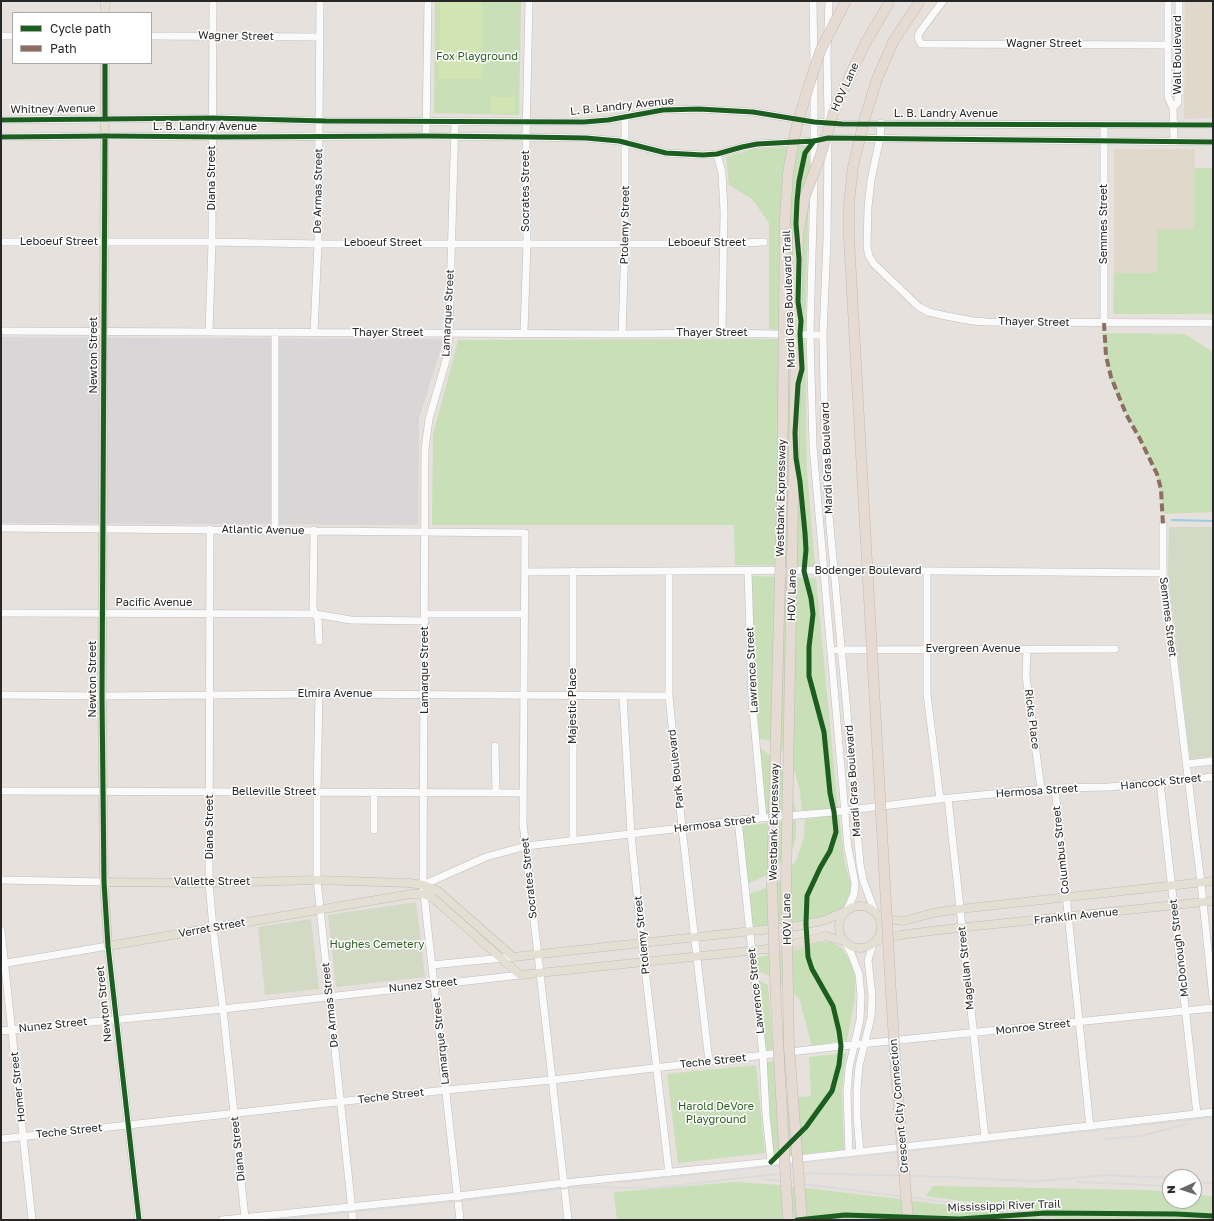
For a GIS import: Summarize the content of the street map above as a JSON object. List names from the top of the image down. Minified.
{"streets":{"highway":["HOV Lane","Westbank Expressway","Crescent City Connection"],"main road":["Newton Street","Vallette Street","Franklin Avenue","Verret Street","Nunez Street"],"street":["Wagner Street","Wall Boulevard","L. B. Landry Avenue","Whitney Avenue","Diana Street","De Armas Street","Socrates Street","Semmes Street","Ptolemy Street","Leboeuf Street","Lamarque Street","Thayer Street","Mardi Gras Boulevard","Atlantic Avenue","Bodenger Boulevard","Pacific Avenue","Evergreen Avenue","Lawrence Street","Elmira Avenue","Majestic Place","Ricks Place","Park Boulevard","Hancock Street","Hermosa Street","Belleville Street","Columbus Street","McDonough Street","Magellan Street","Monroe Street","Teche Street","Homer Street"],"cycle path":["Mardi Gras Boulevard Trail","Mississippi River Trail"]},"crossings":[["Wagner Street","Wall Boulevard"],["Wagner Street","Diana Street"],["Wagner Street","De Armas Street"],["Wall Boulevard","L. B. Landry Avenue"],["L. B. Landry Avenue","Whitney Avenue"],["L. B. Landry Avenue","Diana Street"],["L. B. Landry Avenue","De Armas Street"],["L. B. Landry Avenue","Socrates Street"],["L. B. Landry Avenue","Semmes Street"],["L. B. Landry Avenue","Ptolemy Street"],["L. B. Landry Avenue","Lamarque Street"],["L. B. Landry Avenue","Thayer Street"],["L. B. Landry Avenue","Newton Street"],["L. B. Landry Avenue","Mardi Gras Boulevard"],["Whitney Avenue","Newton Street"],["Diana Street","Leboeuf Street"],["Diana Street","Thayer Street"],["Diana Street","Atlantic Avenue"],["Diana Street","Pacific Avenue"],["Diana Street","Elmira Avenue"],["Diana Street","Belleville Street"],["Diana Street","Vallette Street"],["Diana Street","Verret Street"],["Diana Street","Nunez Street"],["Diana Street","Teche Street"],["De Armas Street","Leboeuf Street"],["De Armas Street","Thayer Street"],["De Armas Street","Elmira Avenue"],["De Armas Street","Belleville Street"],["De Armas Street","Vallette Street"],["De Armas Street","Verret Street"],["De Armas Street","Nunez Street"],["De Armas Street","Teche Street"],["Socrates Street","Leboeuf Street"],["Socrates Street","Thayer Street"],["Socrates Street","Atlantic Avenue"],["Socrates Street","Bodenger Boulevard"],["Socrates Street","Pacific Avenue"],["Socrates Street","Elmira Avenue"],["Socrates Street","Hermosa Street"],["Socrates Street","Belleville Street"],["Socrates Street","Nunez Street"],["Socrates Street","Teche Street"],["Semmes Street","Thayer Street"],["Semmes Street","Bodenger Boulevard"],["Semmes Street","Hancock Street"],["Ptolemy Street","Leboeuf Street"],["Ptolemy Street","Thayer Street"],["Ptolemy Street","Elmira Avenue"],["Ptolemy Street","Hermosa Street"],["Ptolemy Street","Nunez Street"],["Ptolemy Street","Teche Street"],["Leboeuf Street","Lamarque Street"],["Leboeuf Street","Newton Street"],["Lamarque Street","Thayer Street"],["Lamarque Street","Atlantic Avenue"],["Lamarque Street","Pacific Avenue"],["Lamarque Street","Elmira Avenue"],["Lamarque Street","Hermosa Street"],["Lamarque Street","Belleville Street"],["Lamarque Street","Vallette Street"],["Lamarque Street","Verret Street"],["Lamarque Street","Nunez Street"],["Lamarque Street","Teche Street"],["Thayer Street","Newton Street"],["Thayer Street","Mardi Gras Boulevard"],["Newton Street","Atlantic Avenue"],["Newton Street","Pacific Avenue"],["Newton Street","Elmira Avenue"],["Newton Street","Belleville Street"],["Newton Street","Vallette Street"],["Newton Street","Verret Street"],["Newton Street","Nunez Street"],["Newton Street","Teche Street"],["Mardi Gras Boulevard","Bodenger Boulevard"],["Mardi Gras Boulevard","Evergreen Avenue"],["Mardi Gras Boulevard","Hermosa Street"],["Mardi Gras Boulevard","Franklin Avenue"],["Mardi Gras Boulevard","Nunez Street"],["Bodenger Boulevard","Lawrence Street"],["Bodenger Boulevard","Majestic Place"],["Bodenger Boulevard","Park Boulevard"],["Evergreen Avenue","Ricks Place"],["Lawrence Street","Hermosa Street"],["Lawrence Street","Nunez Street"],["Lawrence Street","Teche Street"],["Elmira Avenue","Majestic Place"],["Elmira Avenue","Park Boulevard"],["Majestic Place","Hermosa Street"],["Ricks Place","Hermosa Street"],["Park Boulevard","Hermosa Street"],["Park Boulevard","Nunez Street"],["Park Boulevard","Teche Street"],["Hancock Street","Hermosa Street"],["Hancock Street","McDonough Street"],["Hermosa Street","Columbus Street"],["Hermosa Street","Vallette Street"],["Hermosa Street","Magellan Street"],["Columbus Street","Franklin Avenue"],["Columbus Street","Monroe Street"],["Vallette Street","Nunez Street"],["Franklin Avenue","McDonough Street"],["Franklin Avenue","Magellan Street"],["Franklin Avenue","Nunez Street"],["Verret Street","Homer Street"],["McDonough Street","Monroe Street"],["Magellan Street","Monroe Street"],["Nunez Street","Homer Street"],["Monroe Street","Teche Street"],["Teche Street","Homer Street"]],"parks":["Fox Playground","Hughes Cemetery","Harold DeVore Playground"],"legend":["Cycle path","Path"],"north":"left"}
